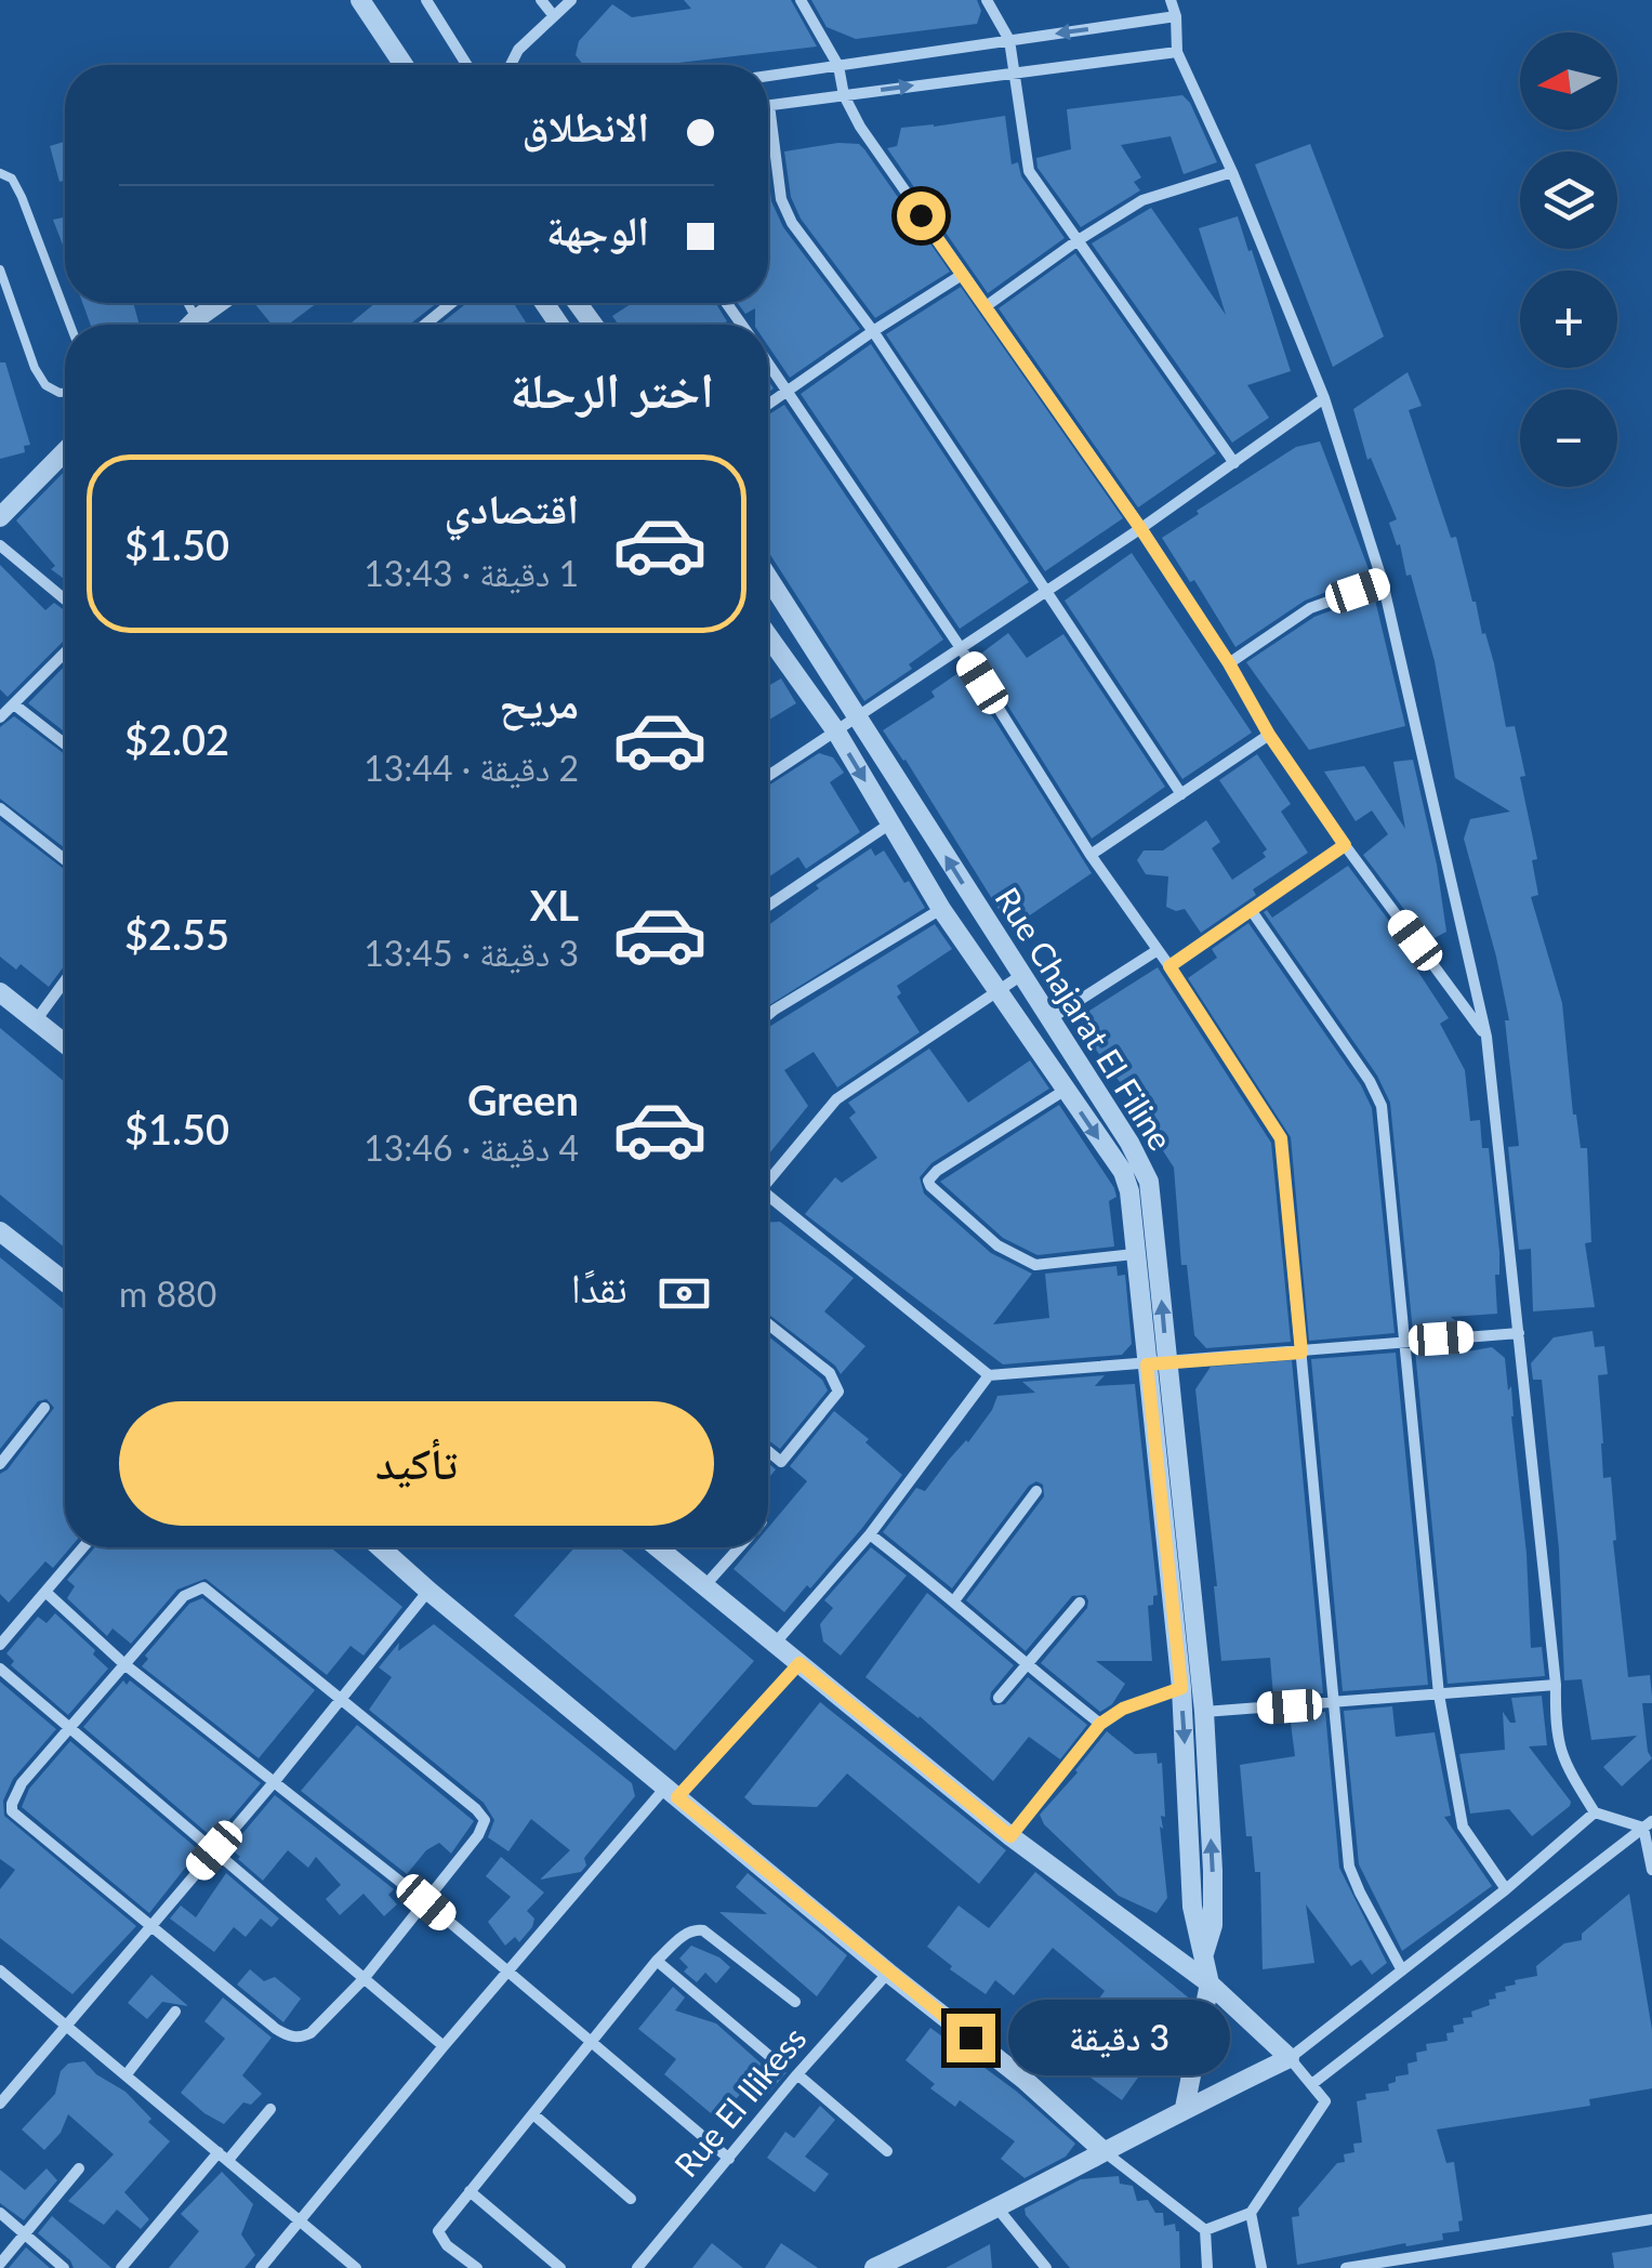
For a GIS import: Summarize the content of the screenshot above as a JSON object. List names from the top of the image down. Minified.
{"streets":{"street":["Rue Chajarat El Filine","Rue El Ilikess"]},"north":"left","page":{"map_buttons":["+","−"],"banner":["الانطلاق","الوجهة"],"heading":"اختر الرحلة","list":[{"name":"اقتصادي","note":"1 دقيقة · 13:43","value":"$1.50"},{"name":"مريح","note":"2 دقيقة · 13:44","value":"$2.02"},{"name":"XL","note":"3 دقيقة · 13:45","value":"$2.55"},{"name":"Green","note":"4 دقيقة · 13:46","value":"$1.50"}],"pay":["نقدًا","880 m"],"buttons":"تأكيد","bubble":"3 دقيقة"}}
